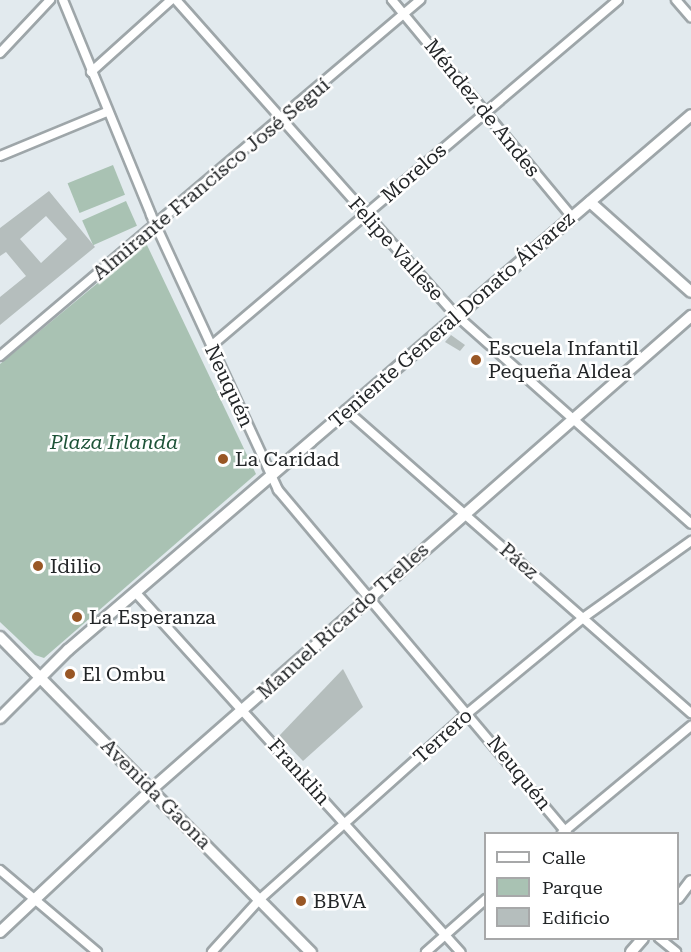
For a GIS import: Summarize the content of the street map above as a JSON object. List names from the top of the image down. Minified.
{"streets":{"street":["Méndez de Andes","Morelos","Almirante Francisco José Seguí","Felipe Vallese","Teniente General Donato Álvarez","Neuquén","Páez","Manuel Ricardo Trelles","Terrero","Franklin","Avenida Gaona"]},"crossings":[["Méndez de Andes","Morelos"],["Méndez de Andes","Almirante Francisco José Seguí"],["Méndez de Andes","Teniente General Donato Álvarez"],["Morelos","Felipe Vallese"],["Morelos","Neuquén"],["Almirante Francisco José Seguí","Felipe Vallese"],["Almirante Francisco José Seguí","Neuquén"],["Felipe Vallese","Teniente General Donato Álvarez"],["Felipe Vallese","Manuel Ricardo Trelles"],["Teniente General Donato Álvarez","Neuquén"],["Teniente General Donato Álvarez","Páez"],["Teniente General Donato Álvarez","Franklin"],["Teniente General Donato Álvarez","Avenida Gaona"],["Neuquén","Manuel Ricardo Trelles"],["Neuquén","Terrero"],["Páez","Manuel Ricardo Trelles"],["Páez","Terrero"],["Manuel Ricardo Trelles","Franklin"],["Manuel Ricardo Trelles","Avenida Gaona"],["Terrero","Franklin"],["Terrero","Avenida Gaona"]],"parks":["Plaza Irlanda"],"places":["Escuela Infantil Pequeña Aldea","La Caridad","Idilio","La Esperanza","El Ombu","BBVA"],"legend":["Calle","Parque","Edificio"]}
